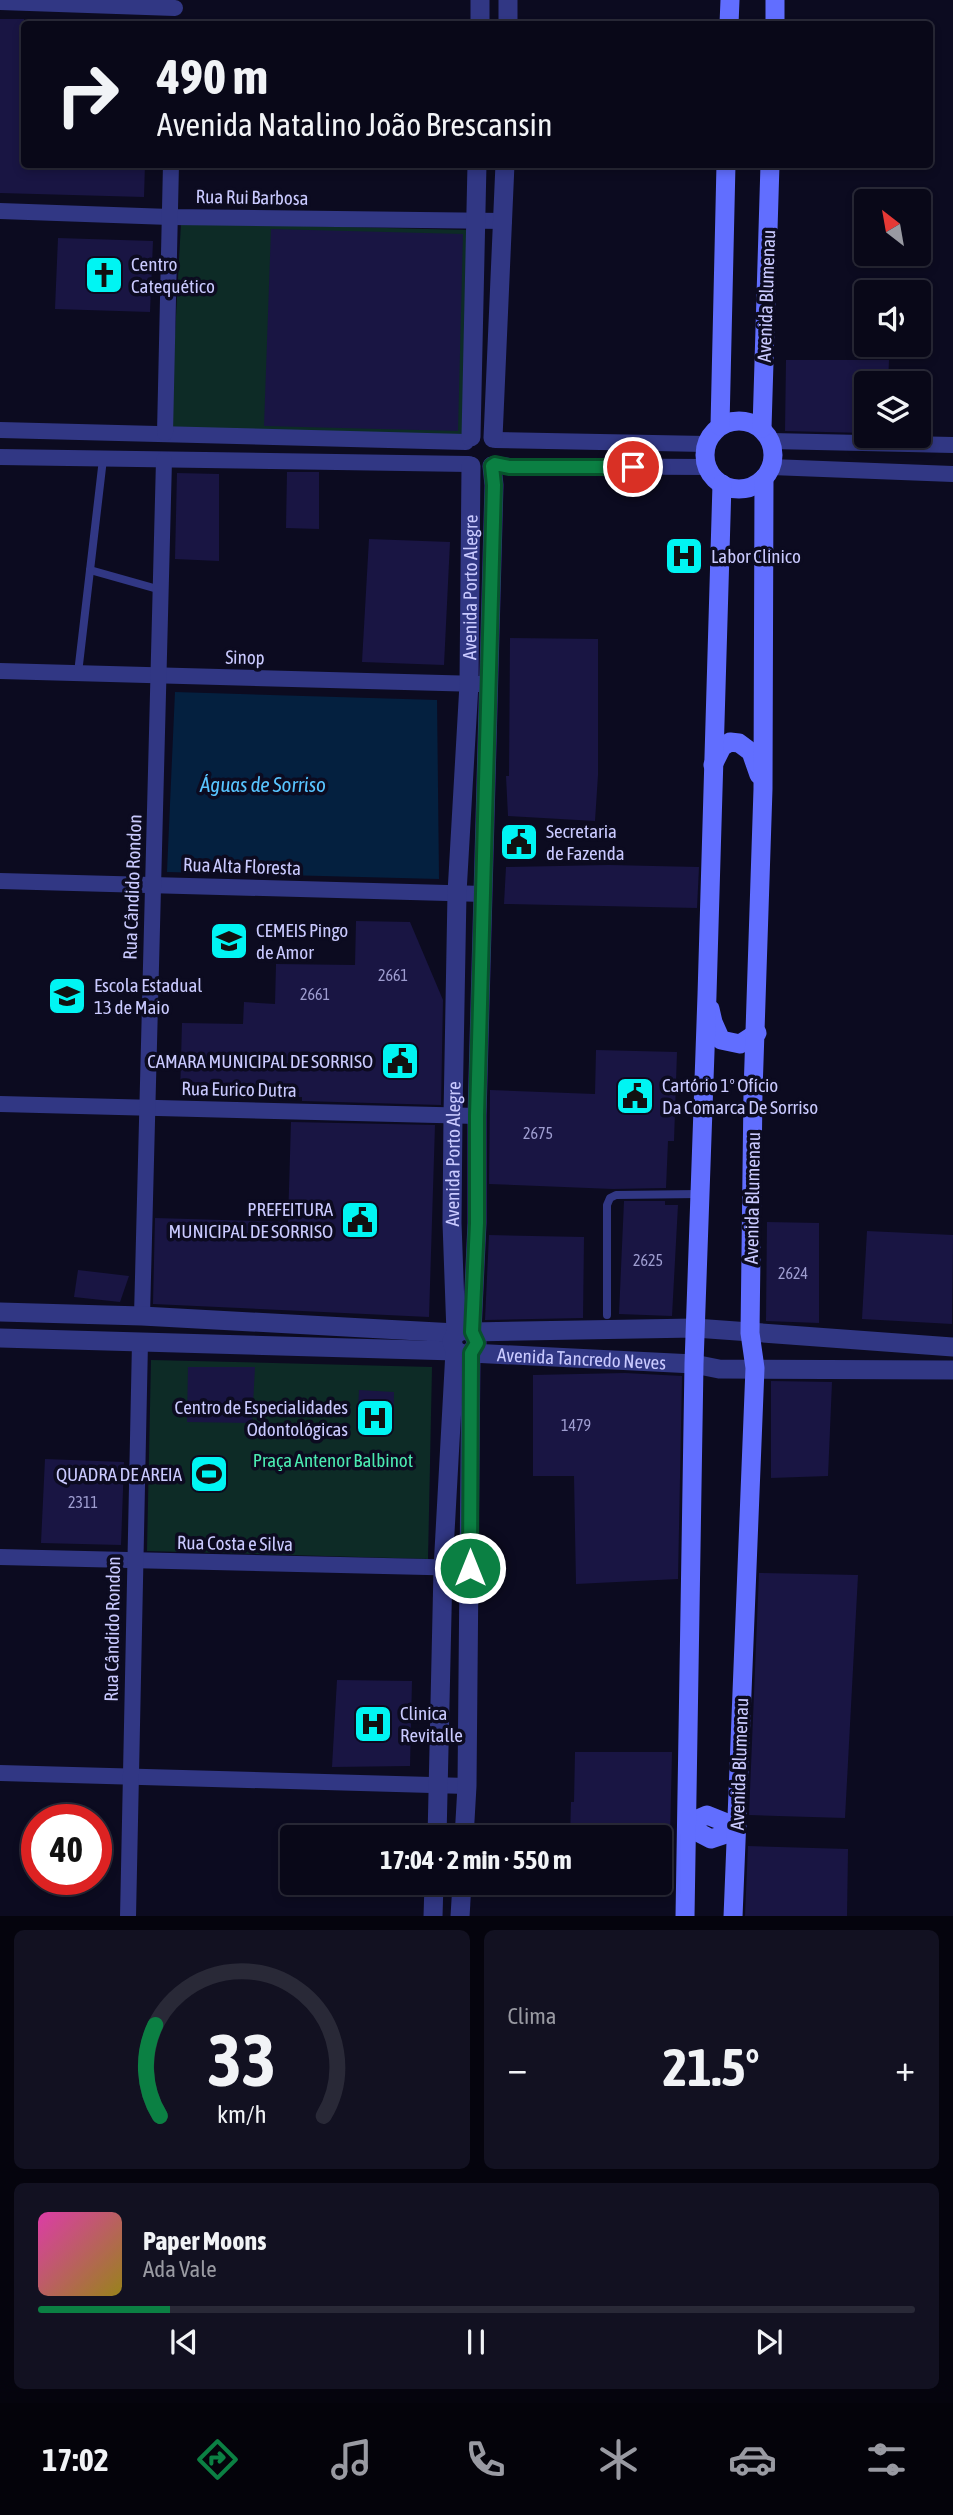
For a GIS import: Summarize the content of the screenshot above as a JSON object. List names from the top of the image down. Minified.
{"streets":{"main road":["Avenida Blumenau"],"street":["Rua Rui Barbosa","Avenida Porto Alegre","Sinop","Rua Alta Floresta","Rua Cândido Rondon","Rua Eurico Dutra","Avenida Tancredo Neves","Rua Costa e Silva"]},"crossings":[["Avenida Blumenau","Avenida Tancredo Neves"],["Avenida Porto Alegre","Sinop"],["Avenida Porto Alegre","Rua Alta Floresta"],["Avenida Porto Alegre","Rua Eurico Dutra"],["Avenida Porto Alegre","Avenida Tancredo Neves"],["Avenida Porto Alegre","Rua Costa e Silva"],["Sinop","Rua Cândido Rondon"],["Rua Alta Floresta","Rua Cândido Rondon"],["Rua Cândido Rondon","Rua Eurico Dutra"],["Rua Cândido Rondon","Avenida Tancredo Neves"],["Rua Cândido Rondon","Rua Costa e Silva"]],"water":["Águas de Sorriso"],"parks":["Praça Antenor Balbinot"],"places":{"church":["Centro Catequético"],"hospital":["Labor Clinico","Centro de Especialidades Odontológicas","Clinica Revitalle"],"public building":["Secretaria de Fazenda","CAMARA MUNICIPAL DE SORRISO","Cartório 1º Ofício Da Comarca De Sorriso","PREFEITURA MUNICIPAL DE SORRISO"],"school or university":["CEMEIS Pingo de Amor","Escola Estadual 13 de Maio"],"sports":["QUADRA DE AREIA"]},"house_numbers":["2661","2661","2675","2625","2624","1479","2311"],"north":"top left","page":{"turn":["490 m","Avenida Natalino João Brescansin"],"limit":"40","trip":"17:04 · 2 min · 550 m","tile":"Clima","heat":["−","21.5°","+"],"song":["Paper Moons","Ada Vale"],"tabs":"17:02","gauge":["33","km/h"]}}
